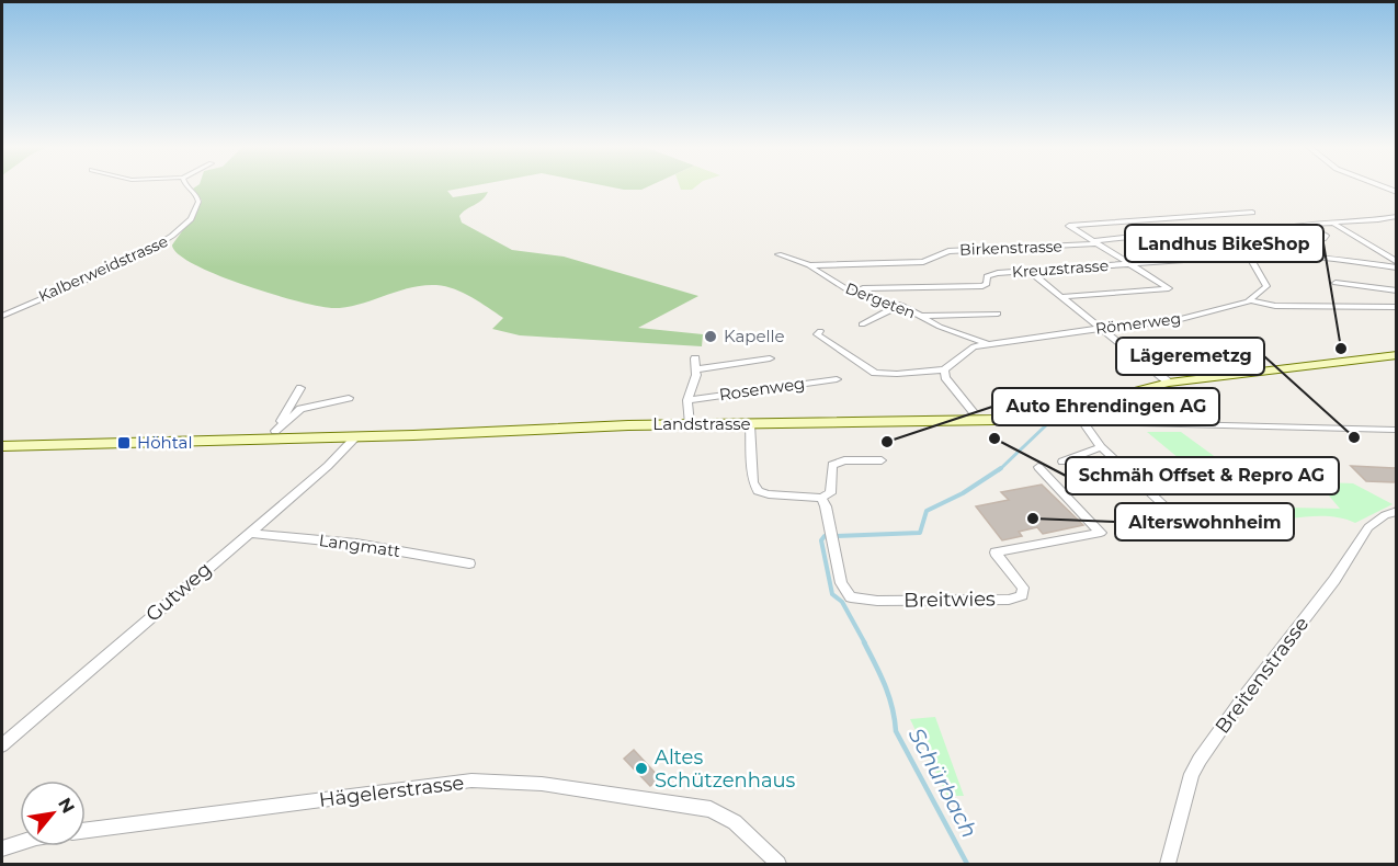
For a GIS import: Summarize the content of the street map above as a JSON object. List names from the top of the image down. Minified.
{"streets":{"main road":["Landstrasse"],"street":["Birkenstrasse","Kalberweidstrasse","Kreuzstrasse","Dergeten","Römerweg","Rosenweg","Langmatt","Gutweg","Breitwies","Breitenstrasse","Hägelerstrasse"]},"crossings":[["Birkenstrasse","Dergeten"],["Kreuzstrasse","Dergeten"],["Dergeten","Römerweg"],["Landstrasse","Gutweg"],["Langmatt","Gutweg"]],"water":["Schürbach"],"places":{"other":["Kapelle","Landhus BikeShop","Lägeremetzg","Schmäh Offset & Repro AG","Auto Ehrendingen AG","Alterswohnheim","Altes Schützenhaus"],"transit":["Höhtal"]},"north":"top right"}
